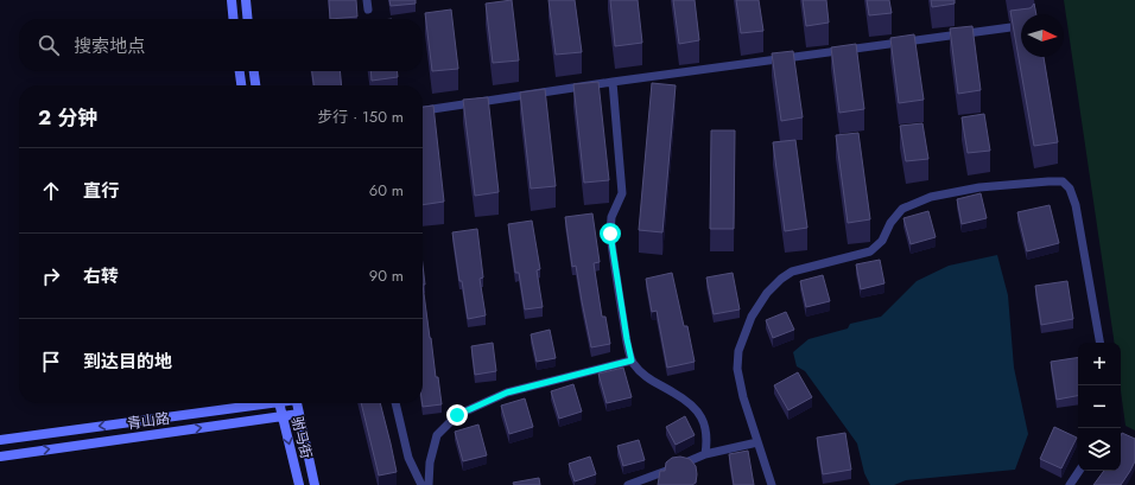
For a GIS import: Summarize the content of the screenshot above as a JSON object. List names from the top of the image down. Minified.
{"streets":{"street":["青山路","驸马街"]},"crossings":[["青山路","驸马街"]],"north":"right","page":{"search":"搜索地点","heading":["2 分钟","步行 · 150 m"],"list":[["直行","60 m"],["右转","90 m"],"到达目的地"],"map_buttons":["+","−"]}}
